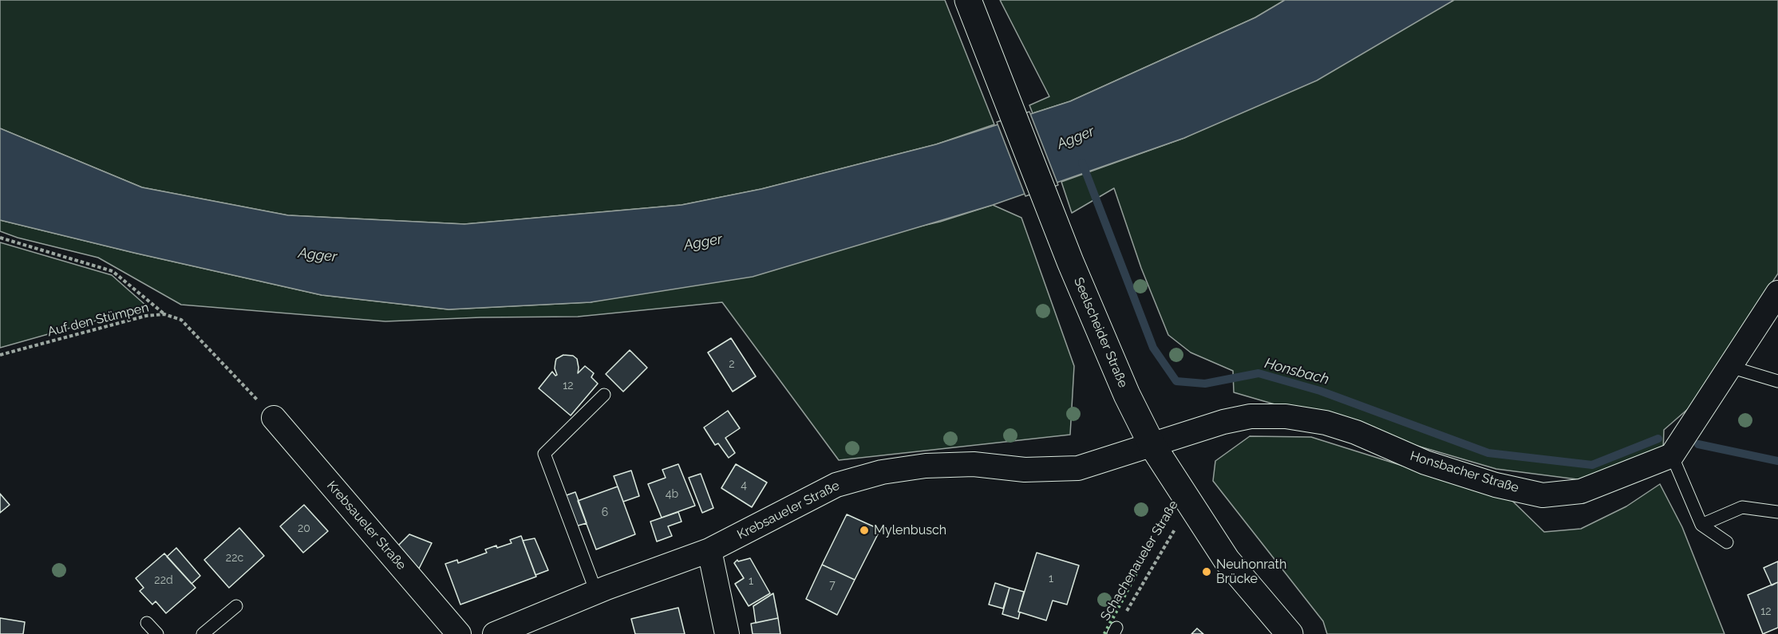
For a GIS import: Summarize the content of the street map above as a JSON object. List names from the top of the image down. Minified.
{"streets":{"street":["Seelscheider Straße","Honsbacher Straße","Krebsaueler Straße"],"path":["Auf den Stümpen","Schachenaueler Straße"]},"crossings":[["Auf den Stümpen","Krebsaueler Straße"],["Seelscheider Straße","Honsbacher Straße"],["Seelscheider Straße","Krebsaueler Straße"],["Seelscheider Straße","Schachenaueler Straße"],["Honsbacher Straße","Krebsaueler Straße"]],"water":["Agger","Honsbach"],"places":["Mylenbusch","Neuhonrath Brücke"],"house_numbers":["2","12","4","4b","6","20","22c","1","22d","1","7","12"]}
